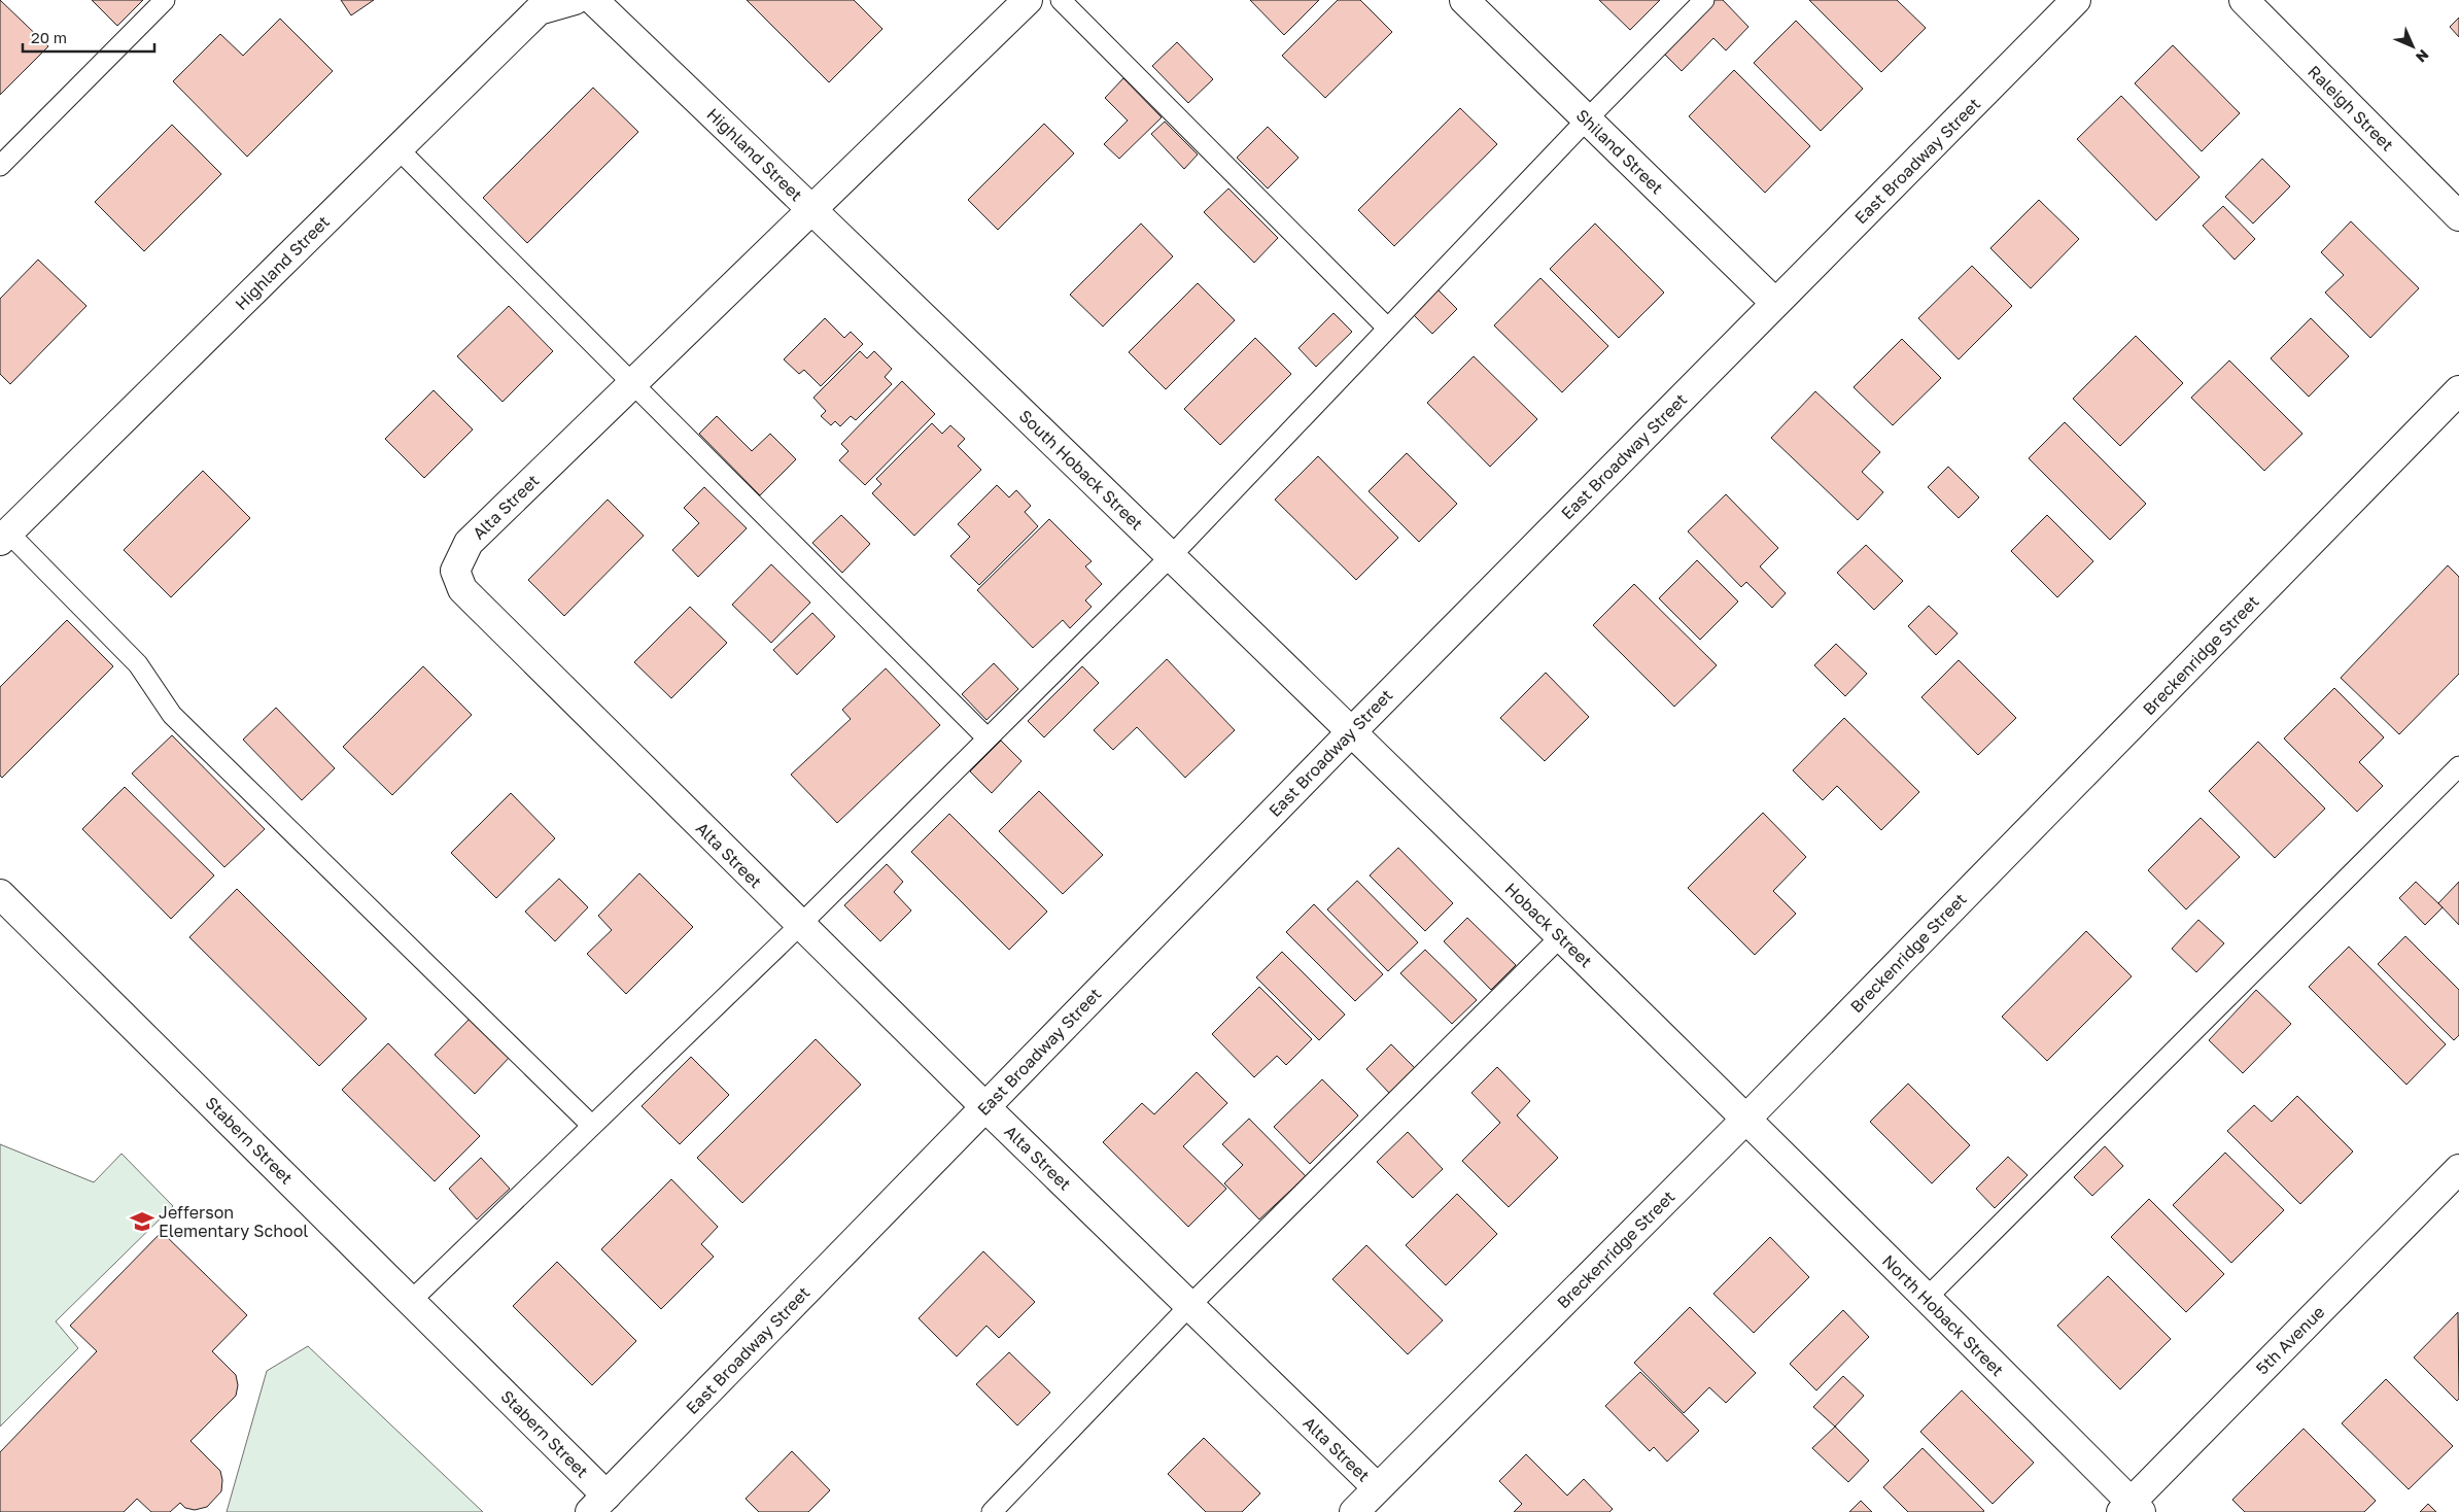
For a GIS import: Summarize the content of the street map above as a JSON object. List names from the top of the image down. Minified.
{"streets":{"street":["Raleigh Street","Shiland Street","Highland Street","East Broadway Street","South Hoback Street","Alta Street","Breckenridge Street","Hoback Street","Stabern Street","North Hoback Street","5th Avenue"]},"crossings":[["Shiland Street","East Broadway Street"],["Highland Street","South Hoback Street"],["Highland Street","Alta Street"],["East Broadway Street","South Hoback Street"],["East Broadway Street","Alta Street"],["East Broadway Street","Hoback Street"],["East Broadway Street","Stabern Street"],["South Hoback Street","Alta Street"],["South Hoback Street","Hoback Street"],["Alta Street","Breckenridge Street"],["Breckenridge Street","Hoback Street"],["Breckenridge Street","North Hoback Street"],["Hoback Street","North Hoback Street"],["North Hoback Street","5th Avenue"]],"places":{"school or university":["Jefferson Elementary School"]},"scale_bar":"20 m","north":"bottom right"}
